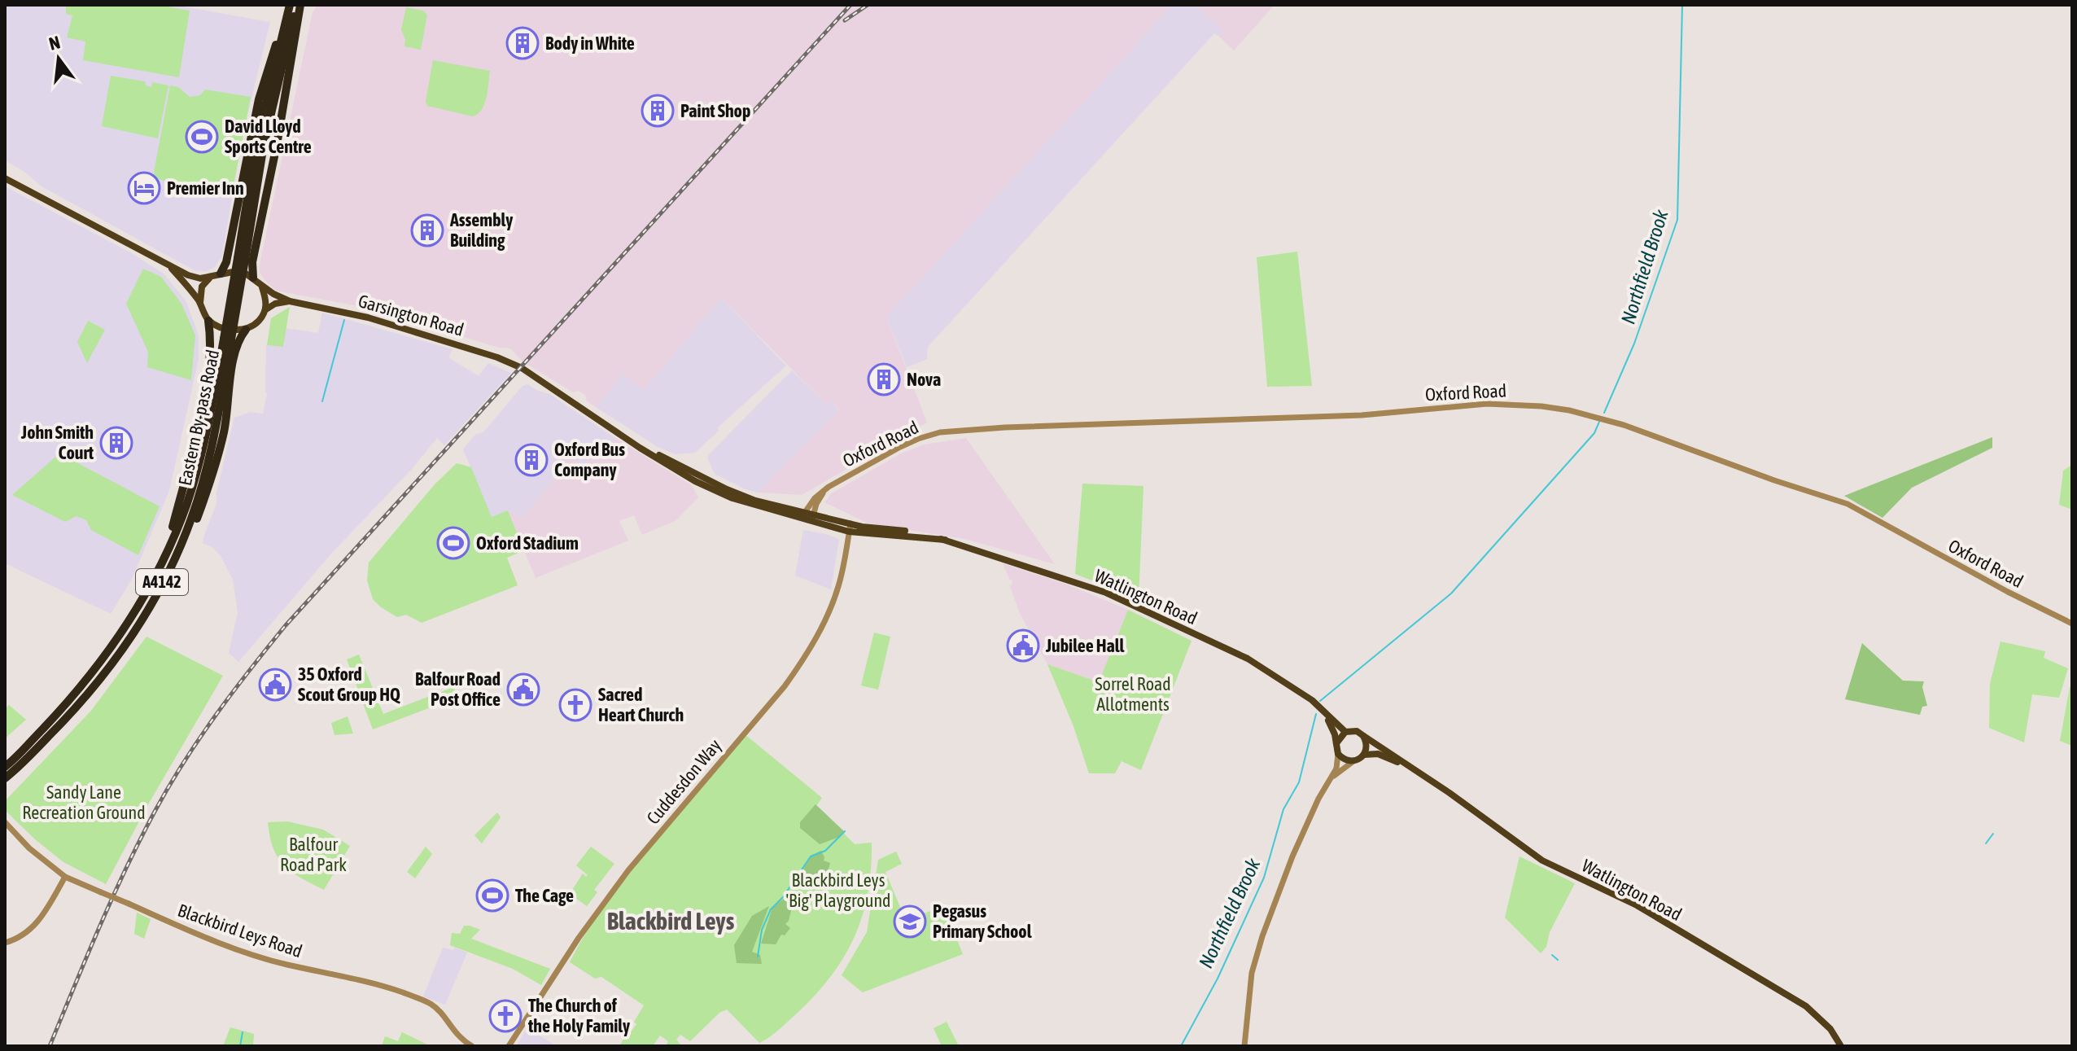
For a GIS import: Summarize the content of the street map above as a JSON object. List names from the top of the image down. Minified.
{"streets":{"highway":["Eastern By-pass Road","A4142"],"main road":["Garsington Road","Watlington Road"],"street":["Oxford Road","Cuddesdon Way","Blackbird Leys Road"]},"crossings":[["Garsington Road","Watlington Road"],["Oxford Road","Watlington Road"],["Watlington Road","Cuddesdon Way"]],"districts":["Blackbird Leys"],"water":["Northfield Brook"],"parks":["Sorrel Road Allotments","Sandy Lane Recreation Ground","Balfour Road Park","Blackbird Leys 'Big' Playground"],"places":{"building":["Body in White","Paint Shop","Assembly Building","Nova","John Smith Court","Oxford Bus Company"],"sports":["David Lloyd Sports Centre","Oxford Stadium","The Cage"],"hotel":["Premier Inn"],"public building":["Jubilee Hall","35 Oxford Scout Group HQ","Balfour Road Post Office"],"church":["Sacred Heart Church","The Church of the Holy Family"],"school or university":["Pegasus Primary School"]},"north":"top"}
